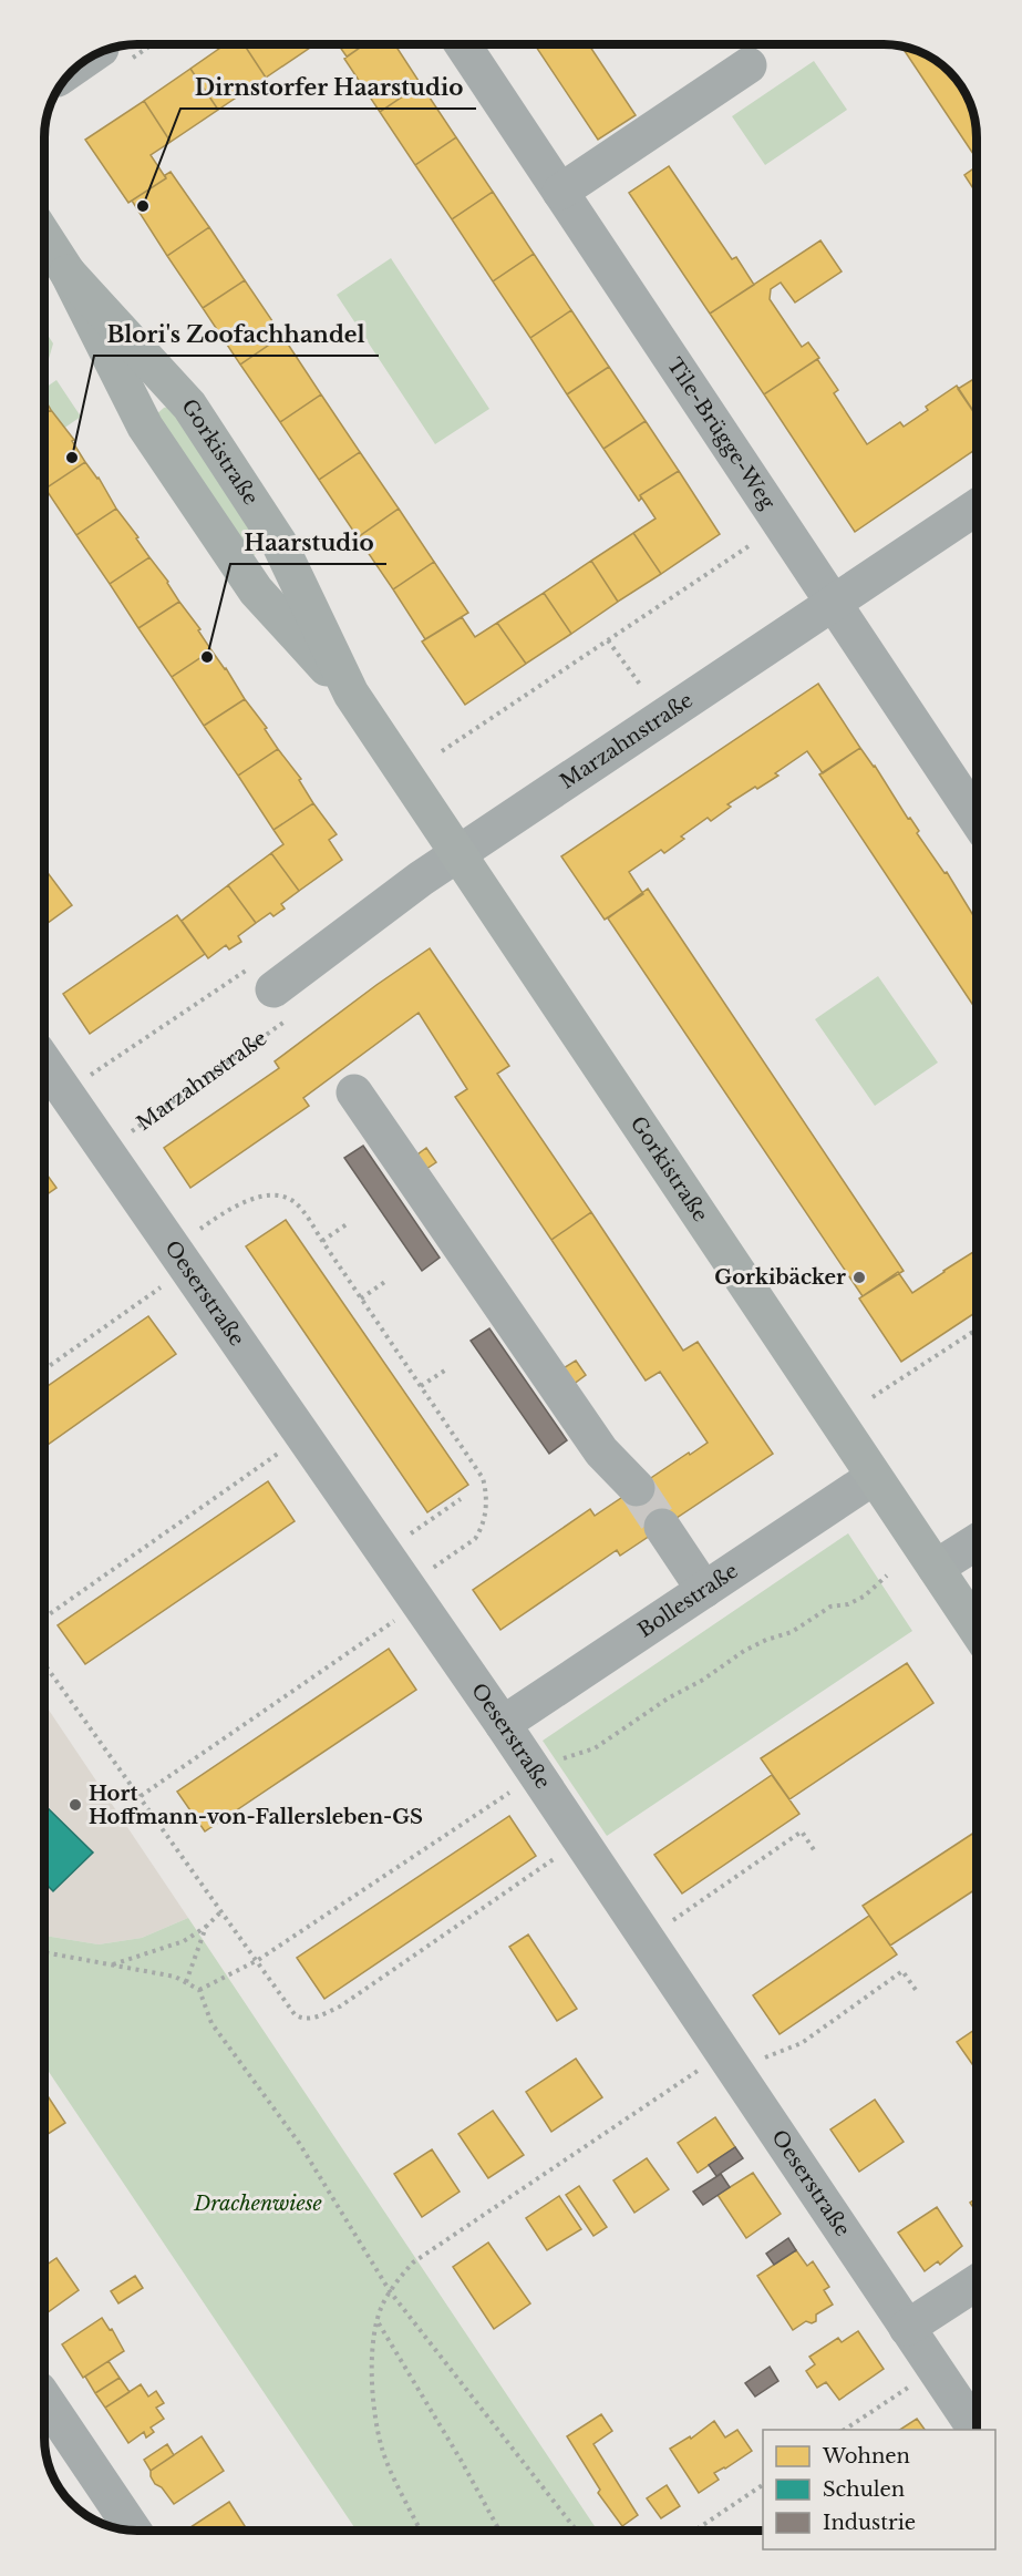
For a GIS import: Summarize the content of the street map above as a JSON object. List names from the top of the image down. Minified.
{"streets":{"main road":["Gorkistraße"],"street":["Tile-Brügge-Weg","Marzahnstraße","Oeserstraße","Bollestraße"]},"crossings":[["Tile-Brügge-Weg","Marzahnstraße"],["Gorkistraße","Marzahnstraße"],["Gorkistraße","Bollestraße"],["Oeserstraße","Bollestraße"]],"parks":["Drachenwiese"],"places":["Dirnstorfer Haarstudio","Blori's Zoofachhandel","Haarstudio","Gorkibäcker","Hort Hoffmann-von-Fallersleben-GS"],"legend":["Wohnen","Schulen","Industrie"]}
